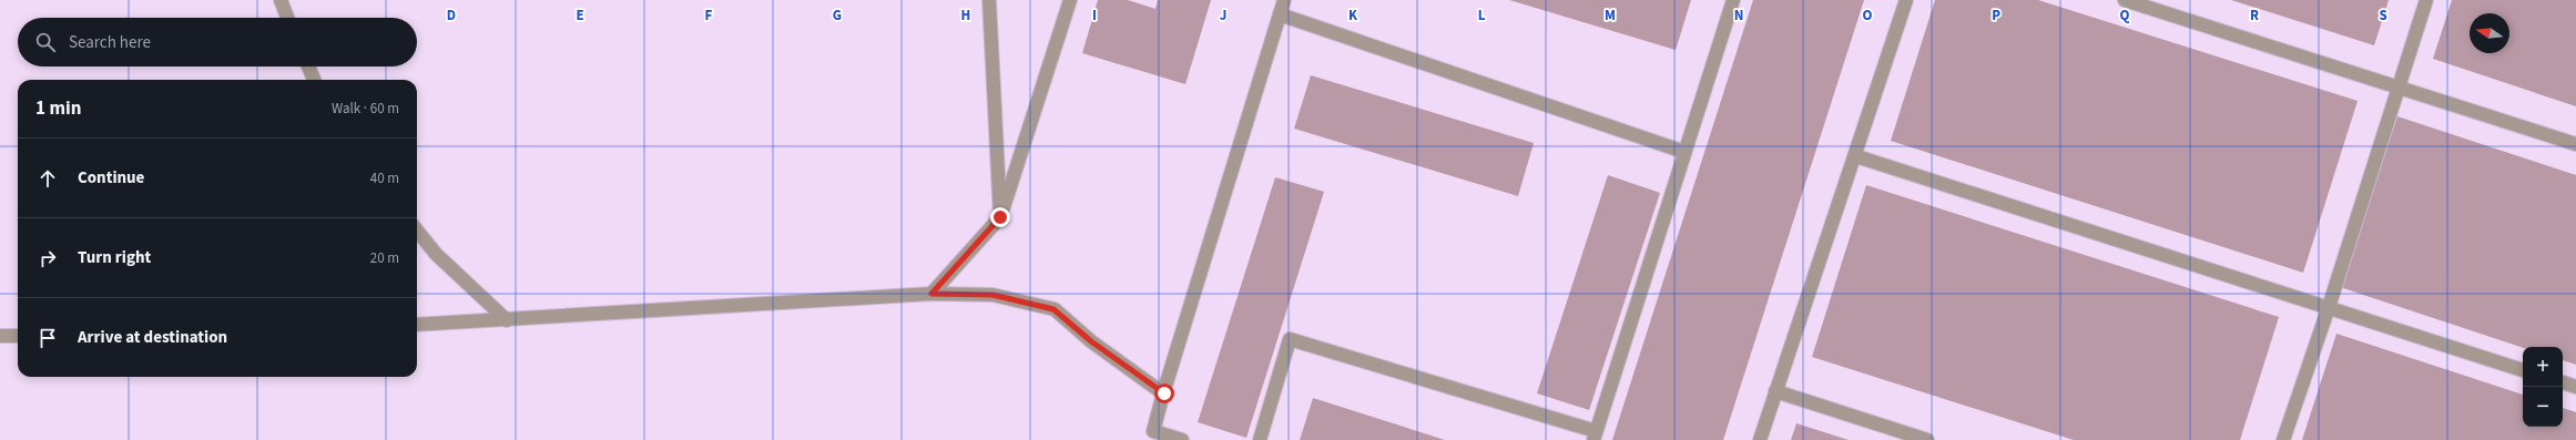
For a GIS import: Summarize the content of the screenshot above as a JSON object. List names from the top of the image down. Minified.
{"north":"left","page":{"search":"Search here","heading":["1 min","Walk · 60 m"],"list":[["Continue","40 m"],["Turn right","20 m"],"Arrive at destination"],"map_buttons":["+","−"]},"grid":{"columns":["D","E","F","G","H","I","J","K","L","M","N","O","P","Q","R","S"]}}
